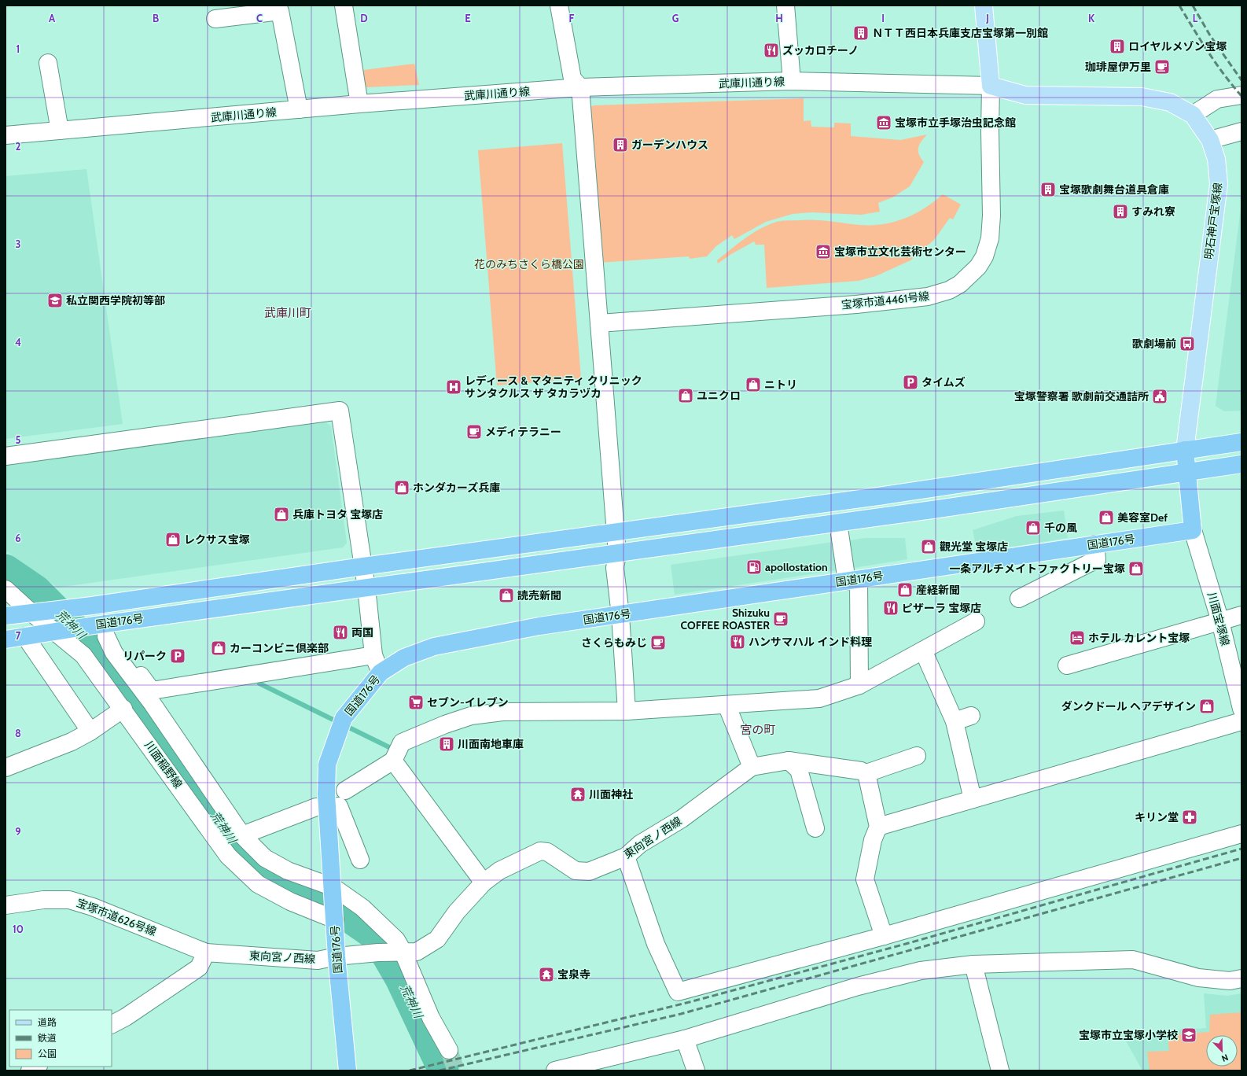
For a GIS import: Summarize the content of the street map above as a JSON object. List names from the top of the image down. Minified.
{"streets":{"highway":["国道176号"],"main road":["明石神戸宝塚線"],"street":["武庫川通り線","宝塚市道4461号線","川面宝塚線","川面稲野線","東向宮ノ西線","宝塚市道626号線"]},"crossings":[["武庫川通り線","明石神戸宝塚線"],["武庫川通り線","宝塚市道4461号線"],["明石神戸宝塚線","宝塚市道4461号線"],["明石神戸宝塚線","国道176号"],["国道176号","川面宝塚線"],["国道176号","川面稲野線"],["国道176号","東向宮ノ西線"],["東向宮ノ西線","宝塚市道626号線"]],"districts":["武庫川町","宮の町"],"water":["荒神川"],"parks":["花のみちさくら橋公園"],"places":{"building":["ＮＴＴ西日本兵庫支店宝塚第一別館","ロイヤルメゾン宝塚","ガーデンハウス","宝塚歌劇舞台道具倉庫","すみれ寮","川面南地車庫"],"restaurant":["ズッカロチーノ","ピザーラ 宝塚店","両国","ハンサマハル インド料理"],"cafe":["珈琲屋伊万里","メディテラニー","Shizuku COFFEE ROASTER","さくらもみじ"],"museum":["宝塚市立手塚治虫記念館","宝塚市立文化芸術センター"],"school or university":["私立関西学院初等部","宝塚市立宝塚小学校"],"bus stop":["歌劇場前"],"parking":["タイムズ","リパーク"],"shop":["ニトリ","ユニクロ","ホンダカーズ兵庫","兵庫トヨタ 宝塚店","美容室Def","千の風","レクサス宝塚","觀光堂 宝塚店","一条アルチメイトファクトリー宝塚","産経新聞","読売新聞","カーコンビニ倶楽部","ダンクドール ヘアデザイン"],"hospital":["レディース & マタニティ クリニック サンタクルス ザ タカラヅカ"],"public building":["宝塚警察署 歌劇前交通詰所"],"fuel station":["apollostation"],"hotel":["ホテル カレント宝塚"],"supermarket":["セブン-イレブン"],"temple":["川面神社","宝泉寺"],"pharmacy":["キリン堂"]},"legend":["道路","鉄道","公園"],"north":"bottom right","grid":{"columns":["A","B","C","D","E","F","G","H","I","J","K","L"],"rows":["1","2","3","4","5","6","7","8","9","10"]}}
